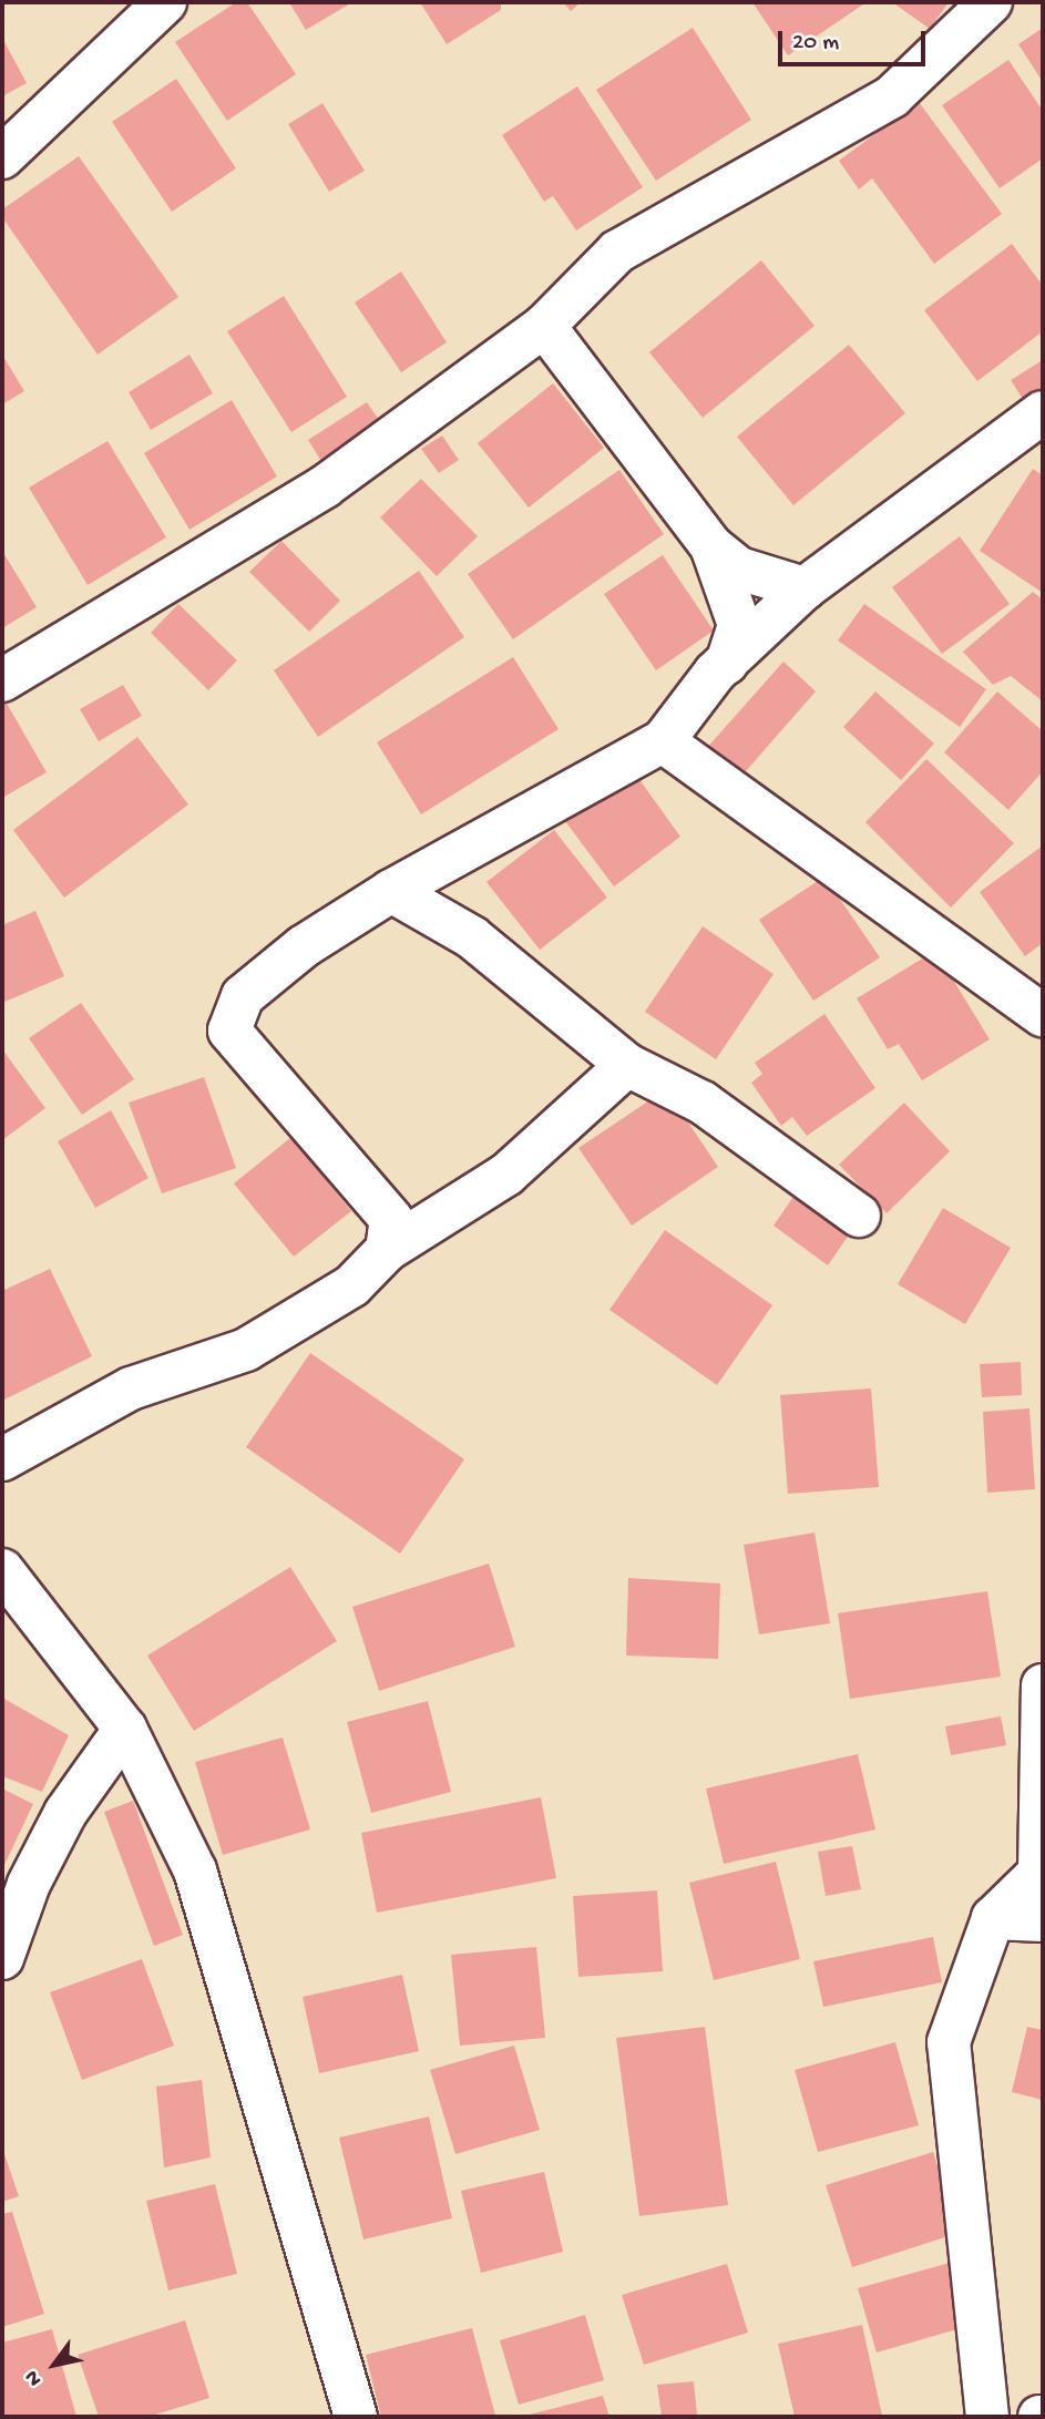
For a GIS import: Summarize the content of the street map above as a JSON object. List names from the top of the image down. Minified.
{"scale_bar":"20 m","north":"bottom left"}
